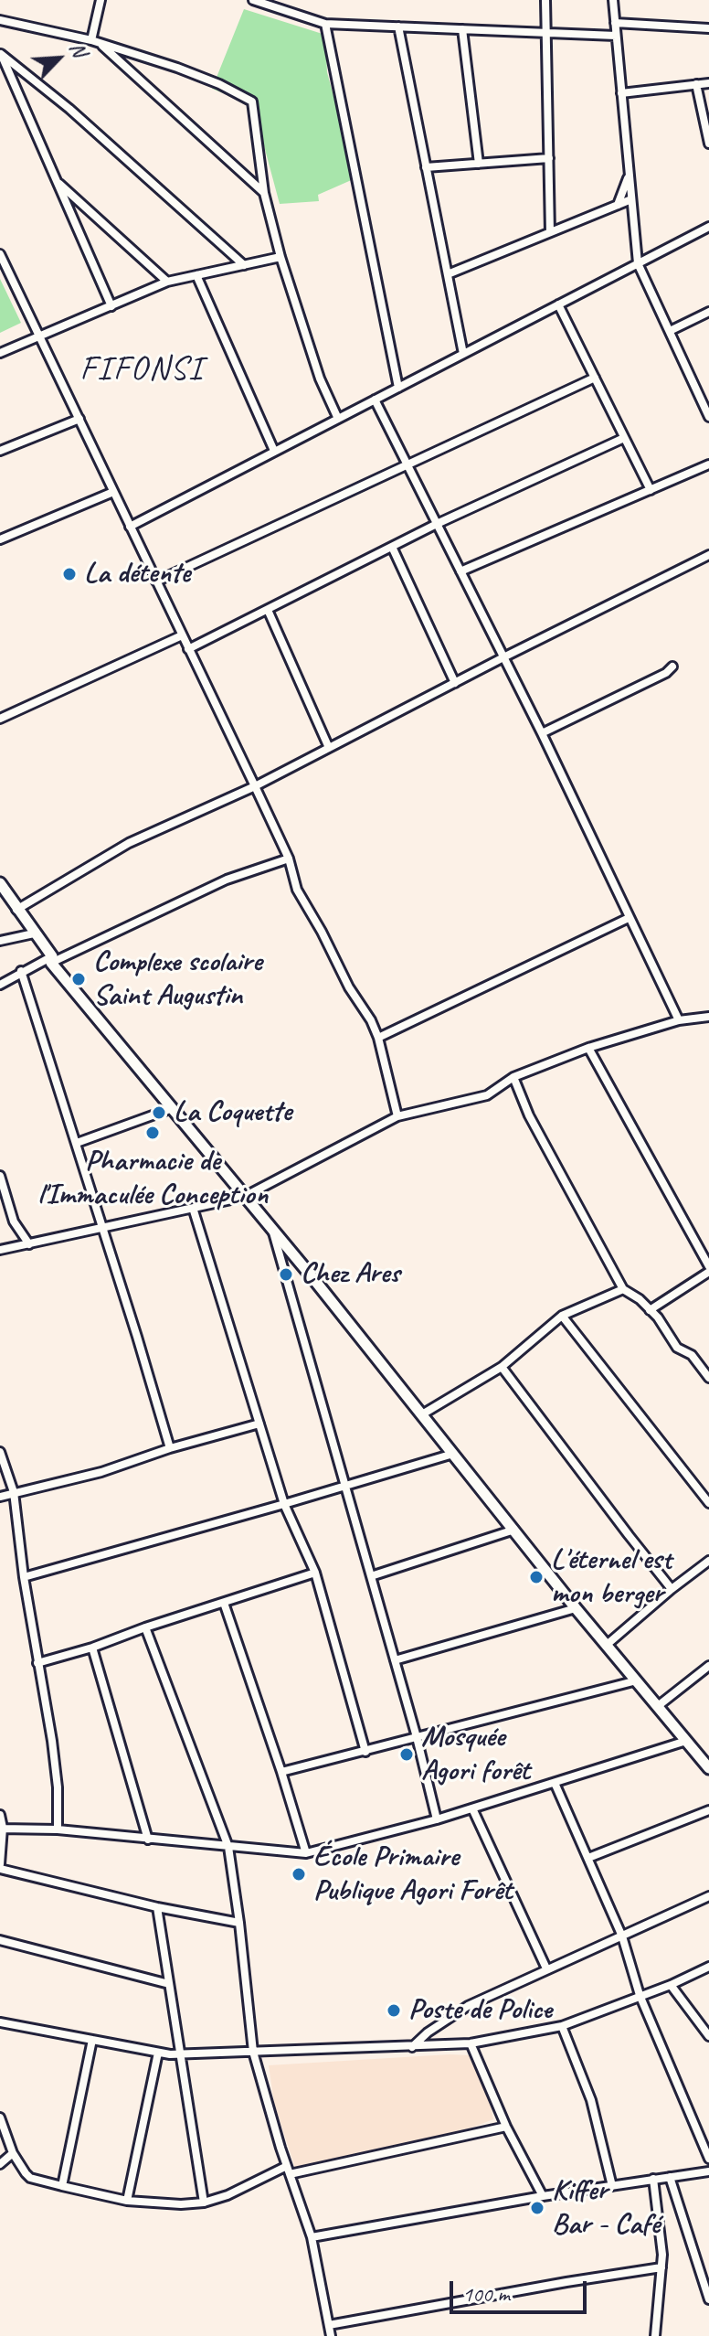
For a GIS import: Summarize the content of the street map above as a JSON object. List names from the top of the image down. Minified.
{"districts":["FIFONSI"],"places":["La détente","Complexe scolaire Saint Augustin","La Coquette","Pharmacie de l'Immaculée Conception","Chez Ares","L'éternel est mon berger","Mosquée Agori forêt","École Primaire Publique Agori Forêt","Poste de Police","Kiffer Bar - Café"],"scale_bar":"100 m","north":"top right"}
